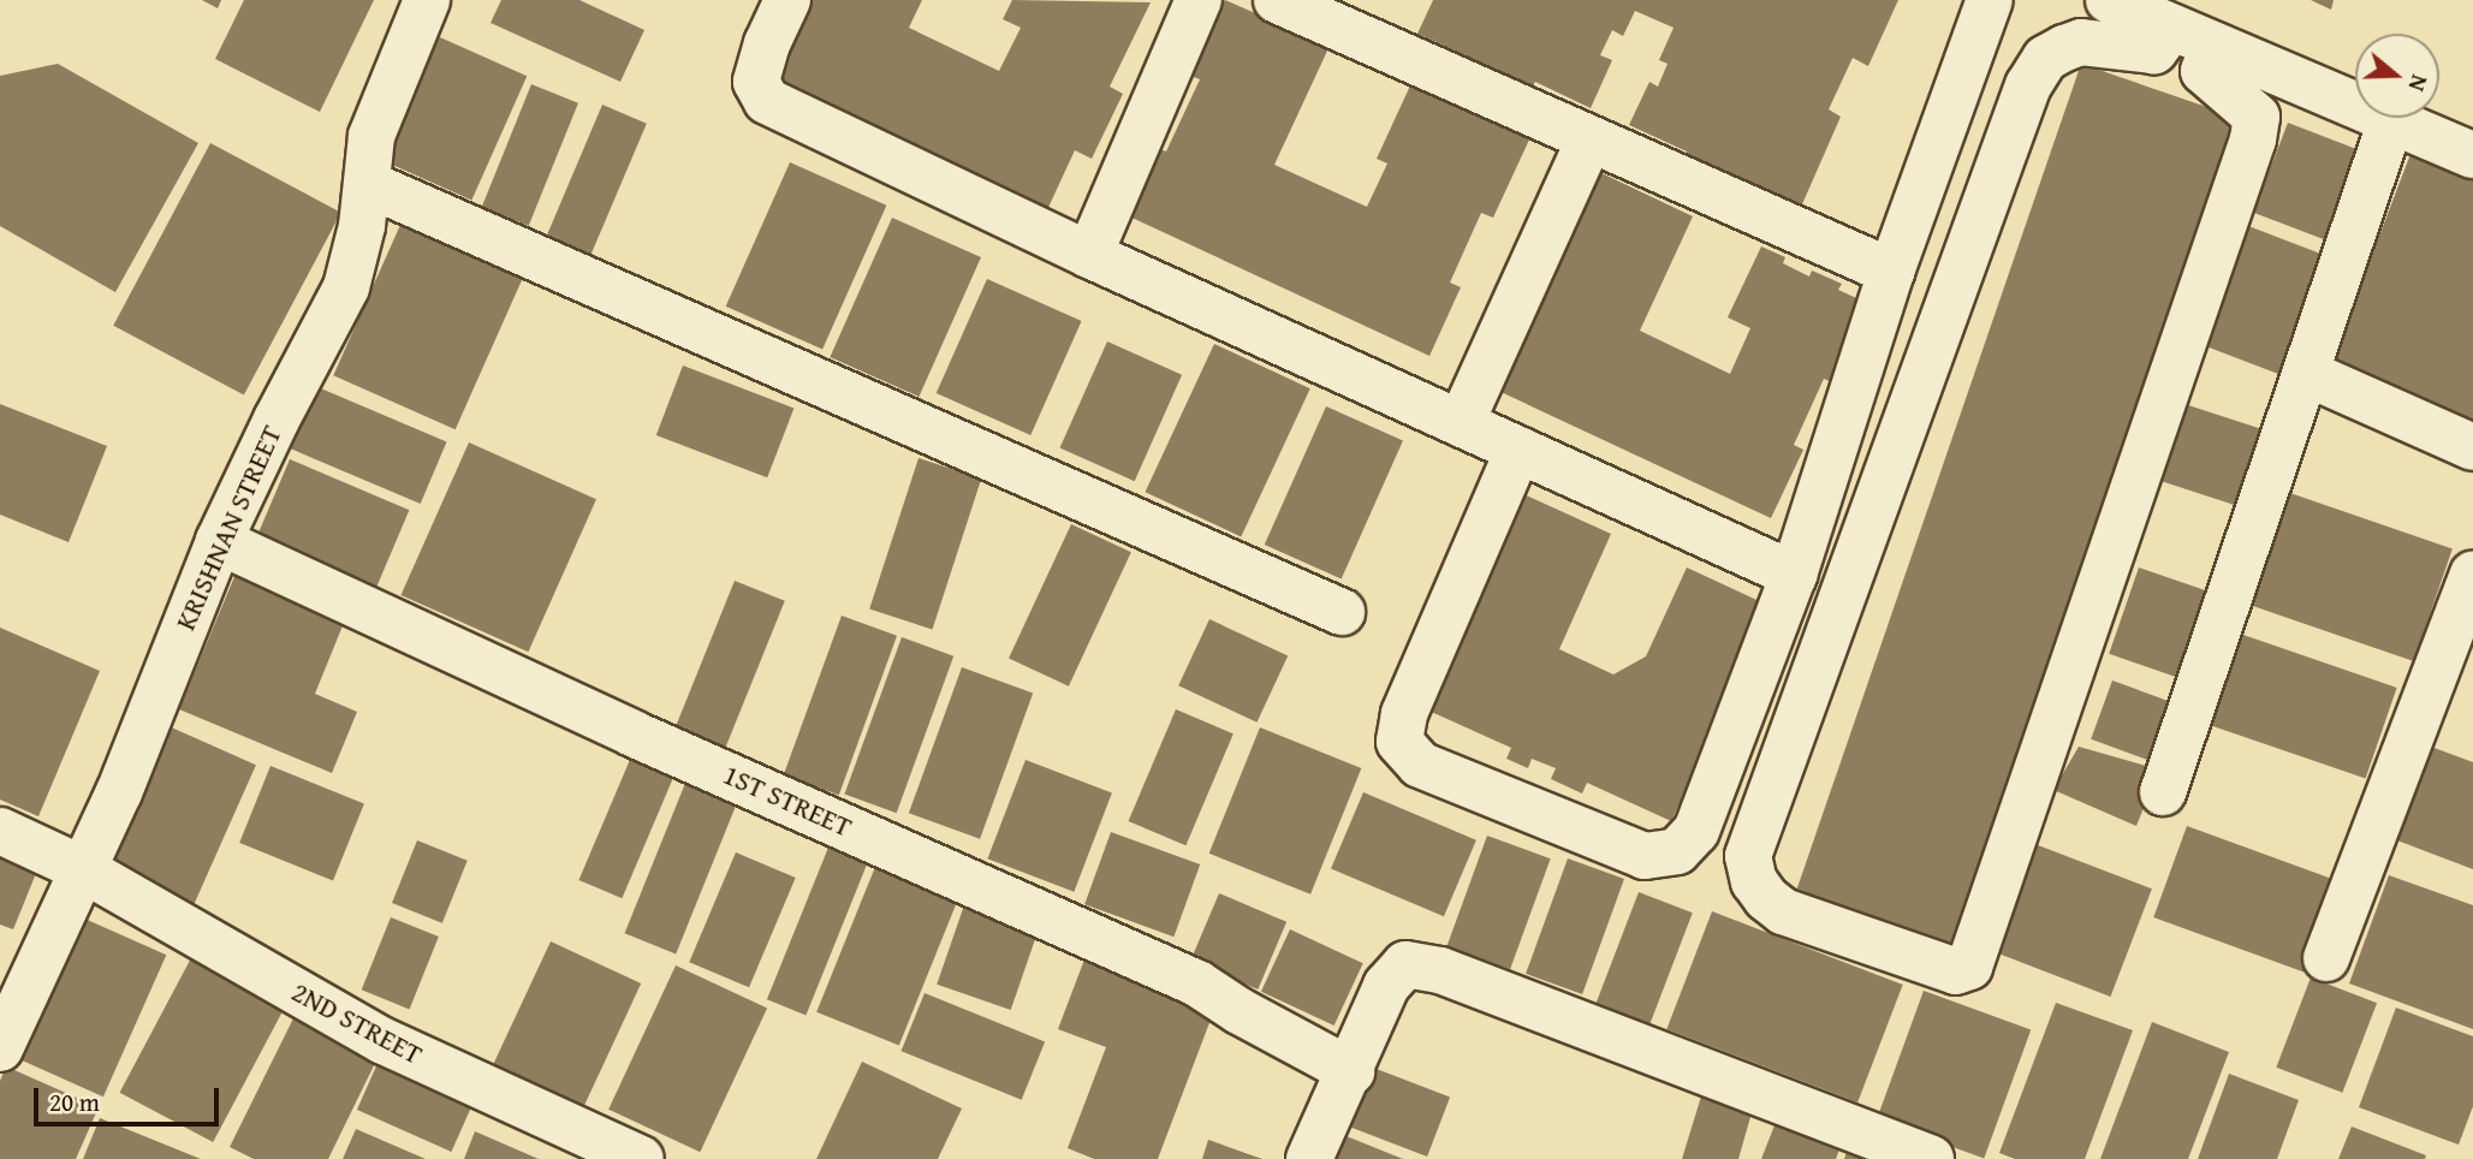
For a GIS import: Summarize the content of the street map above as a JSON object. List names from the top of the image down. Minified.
{"streets":{"street":["KRISHNAN STREET","1ST STREET","2ND STREET"]},"crossings":[["KRISHNAN STREET","1ST STREET"],["KRISHNAN STREET","2ND STREET"]],"scale_bar":"20 m","north":"right"}
